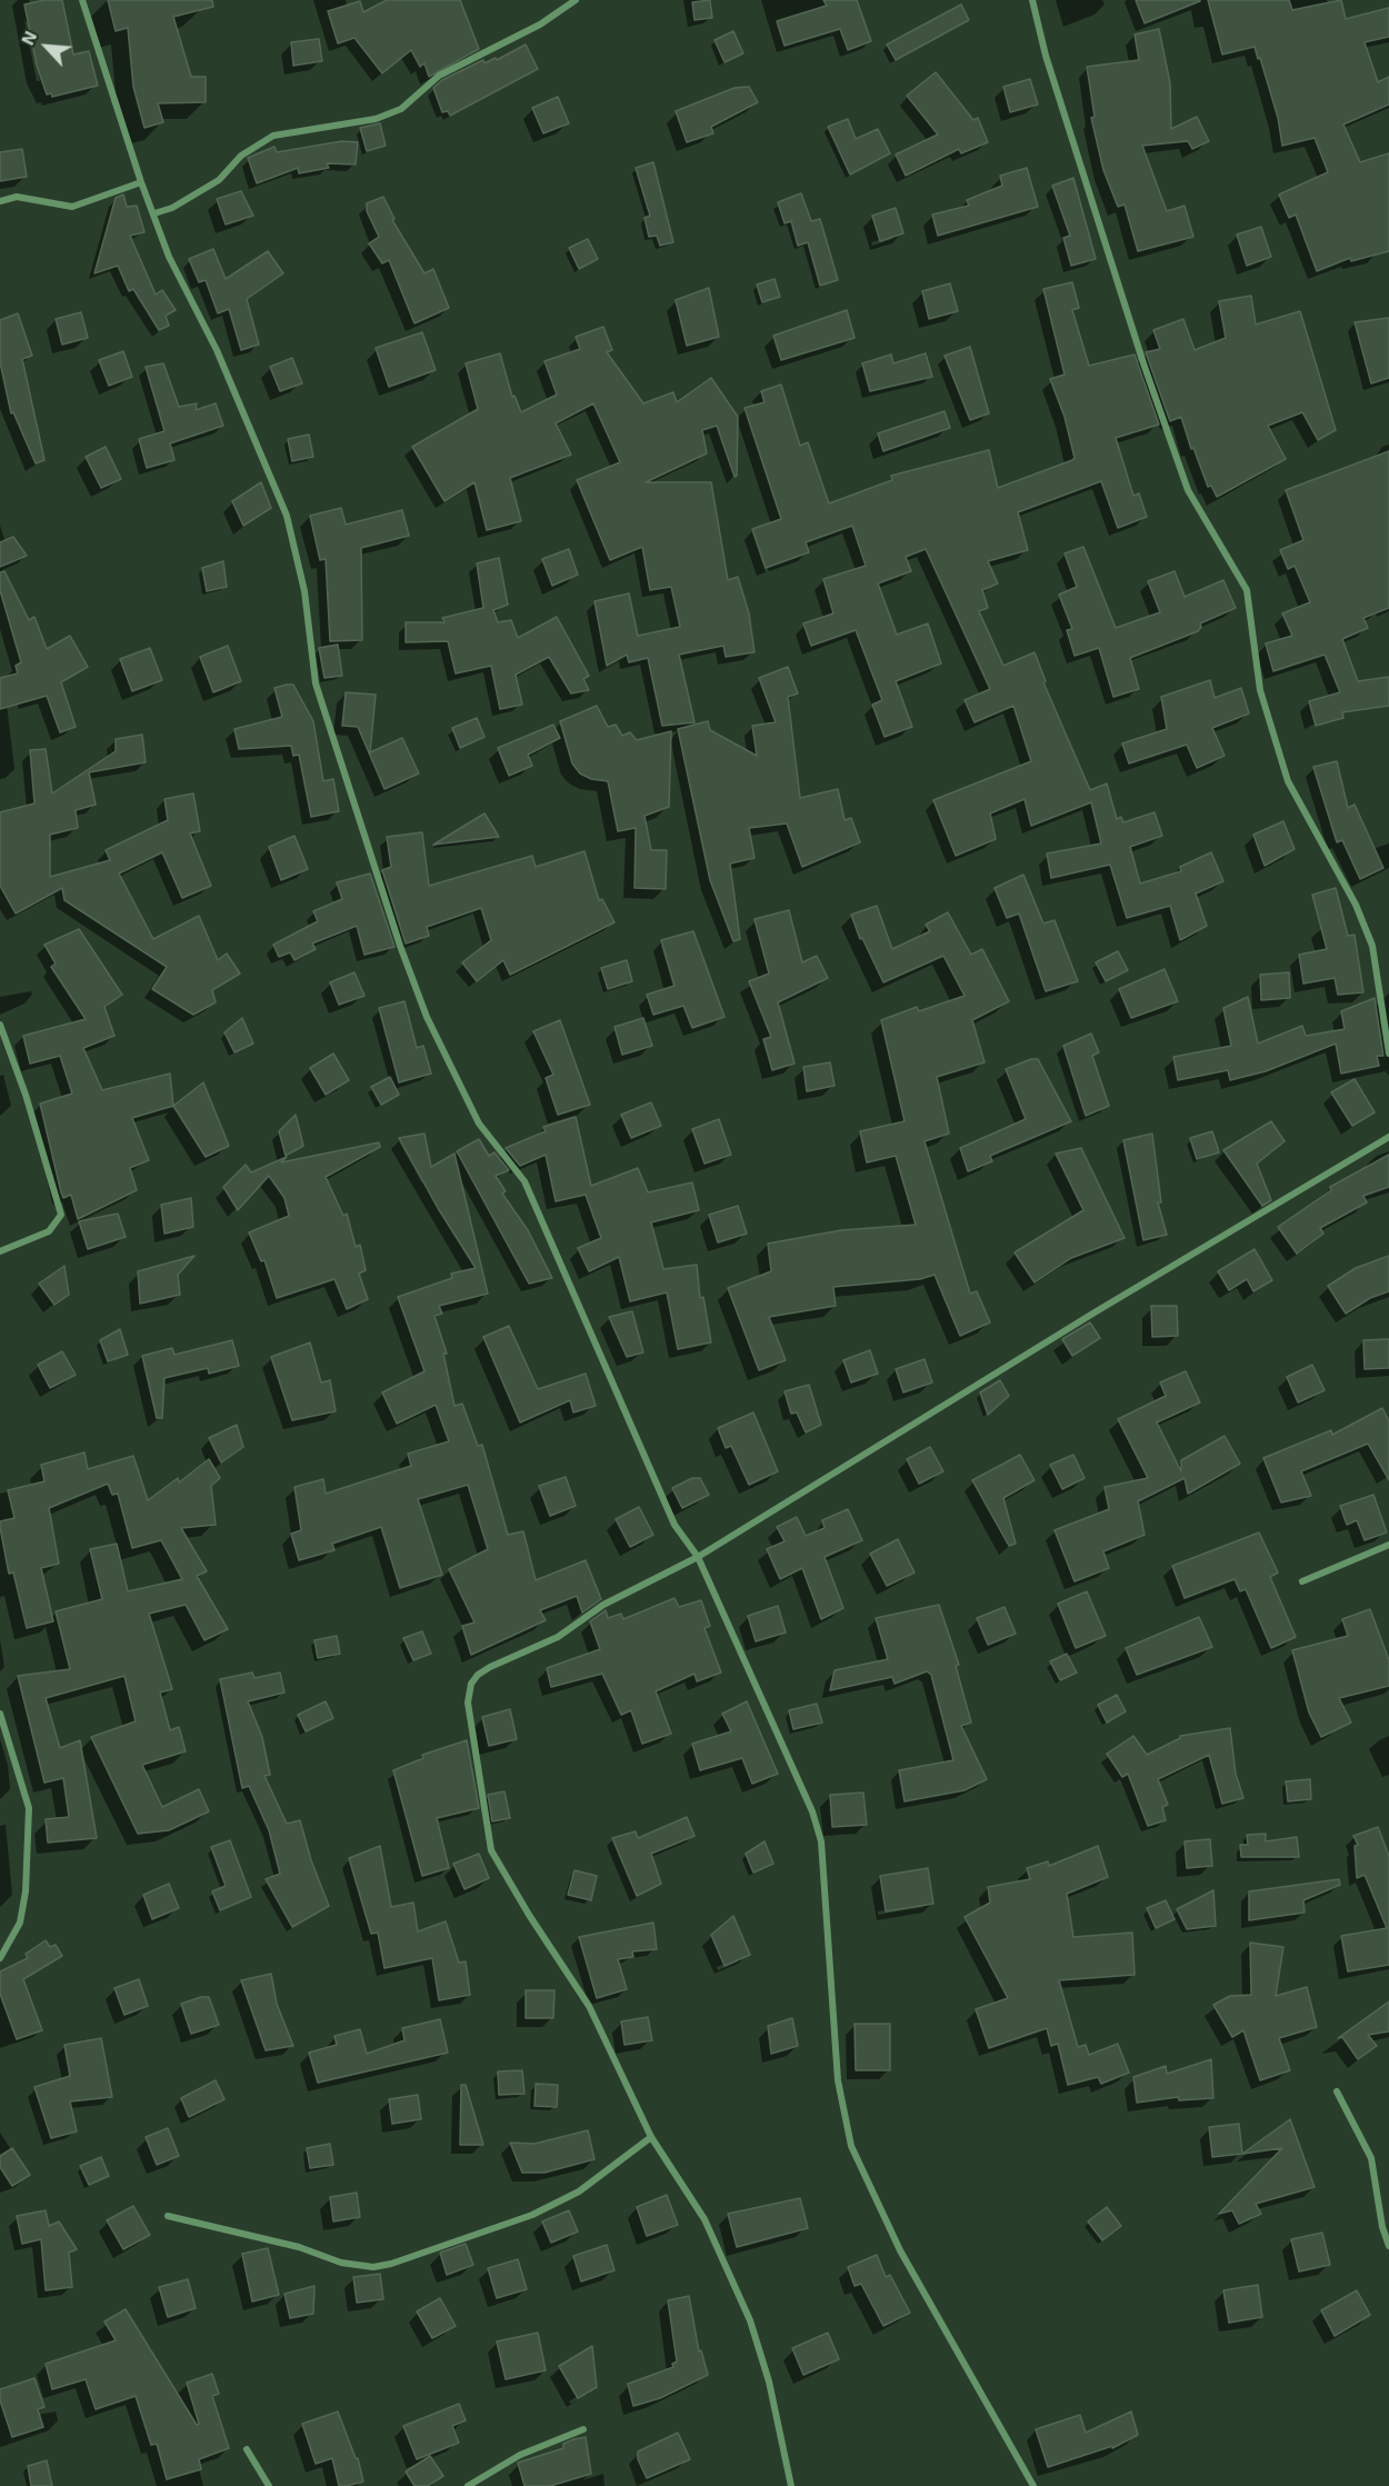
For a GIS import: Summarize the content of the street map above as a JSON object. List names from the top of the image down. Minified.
{"north":"top left"}
